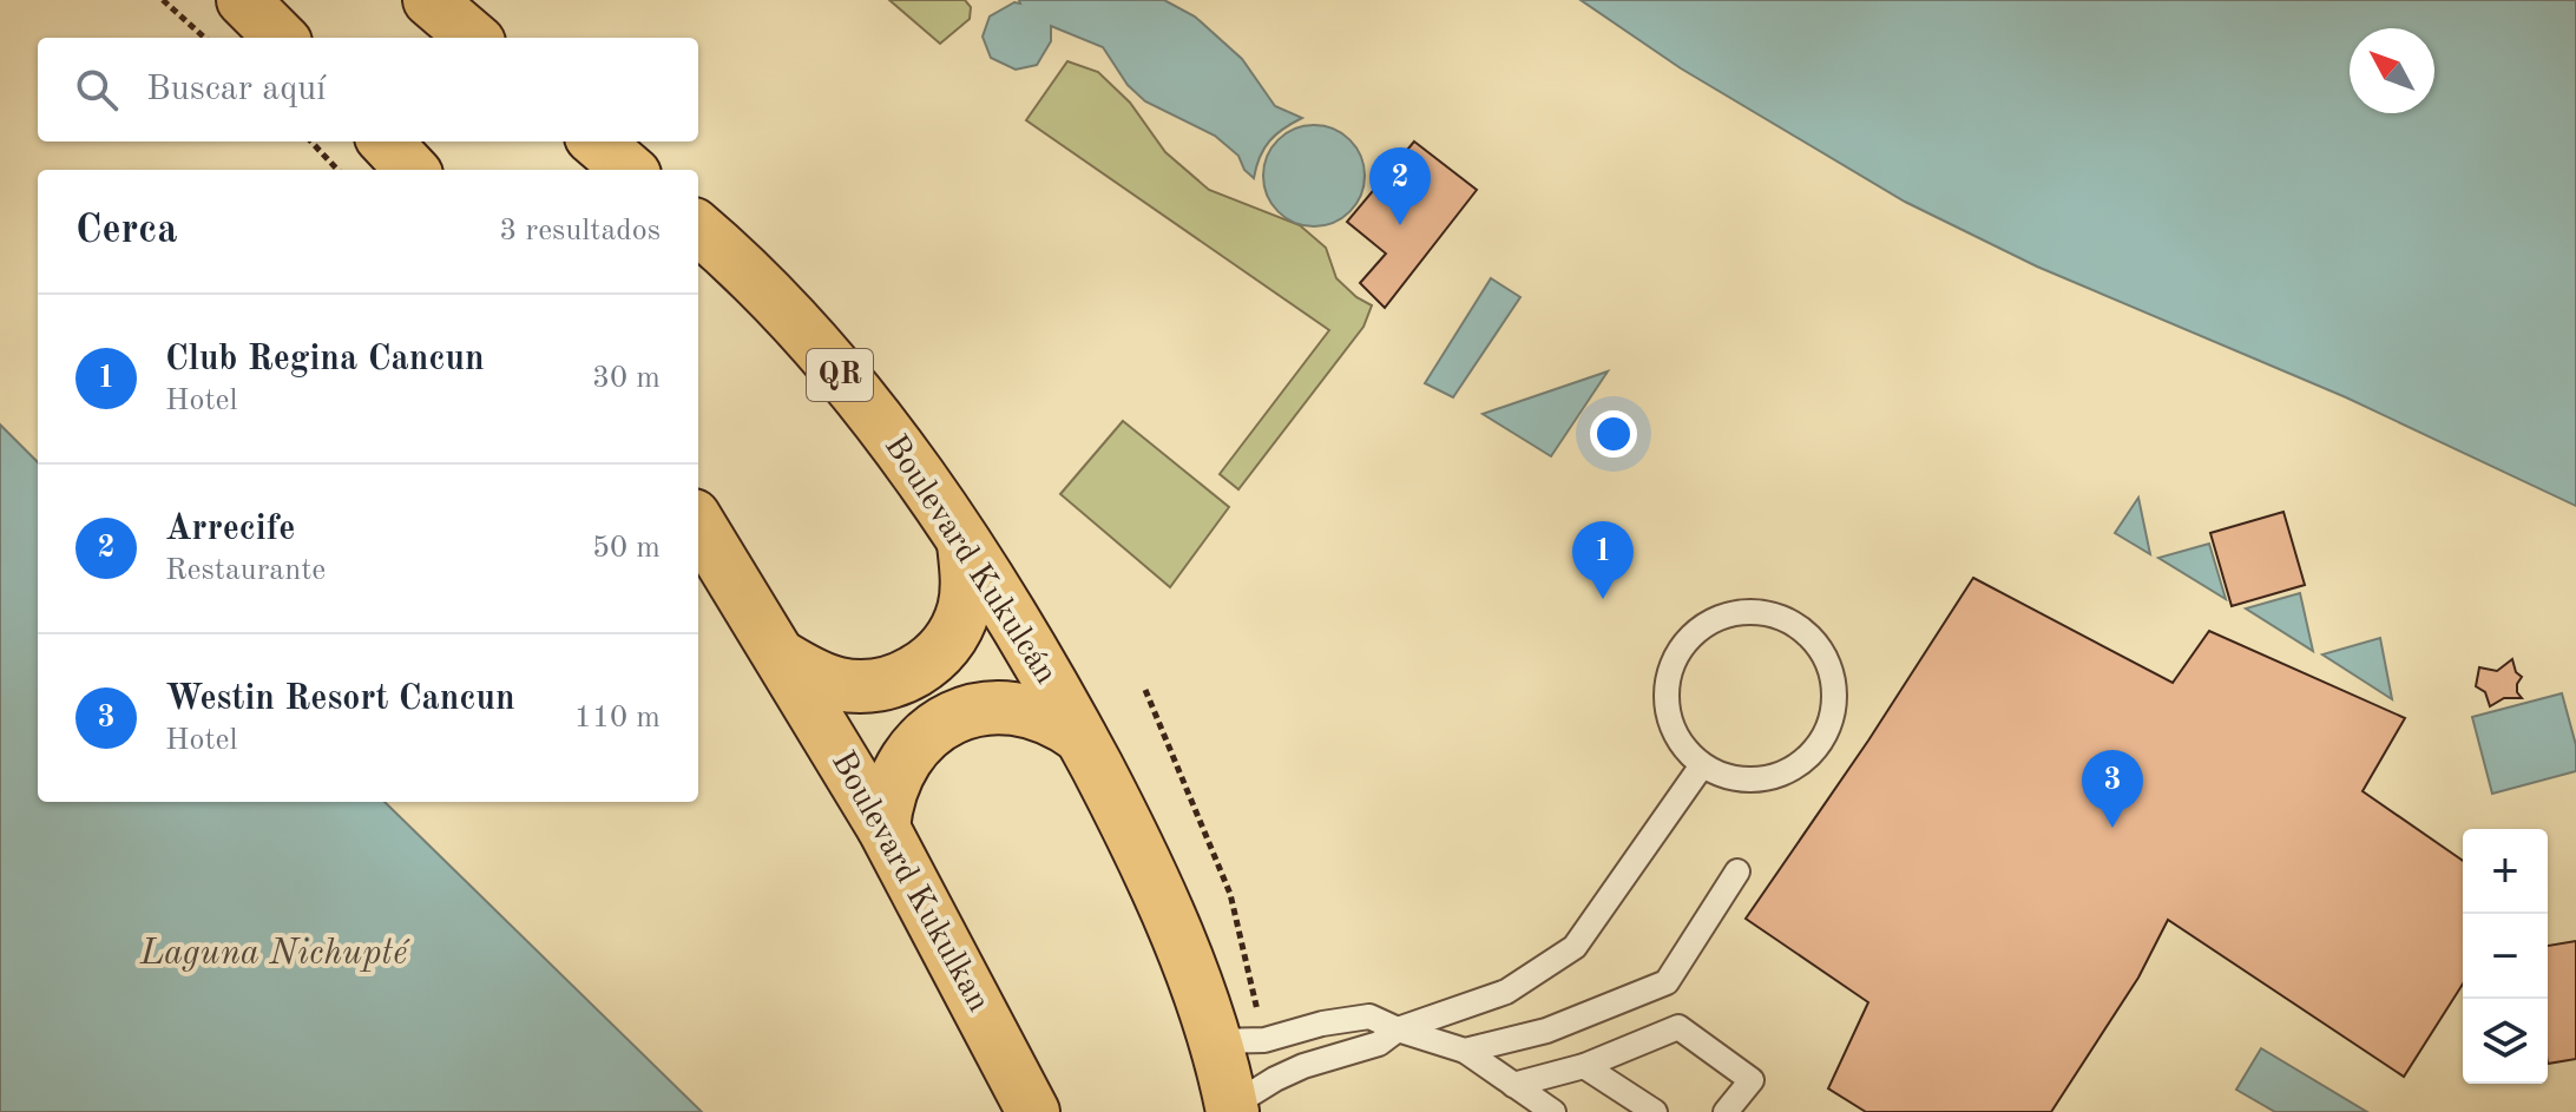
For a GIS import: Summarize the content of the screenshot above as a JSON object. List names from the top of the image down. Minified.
{"streets":{"main road":["QR","Boulevard Kukulcán","Boulevard Kukulkan"]},"water":["Laguna Nichupté"],"north":"top left","page":{"search":"Buscar aquí","pins":["2","1","3"],"heading":["Cerca","3 resultados"],"list":[{"mark":"1","name":"Club Regina Cancun","note":"Hotel","value":"30 m"},{"mark":"2","name":"Arrecife","note":"Restaurante","value":"50 m"},{"mark":"3","name":"Westin Resort Cancun","note":"Hotel","value":"110 m"}],"map_buttons":["+","−"]}}
